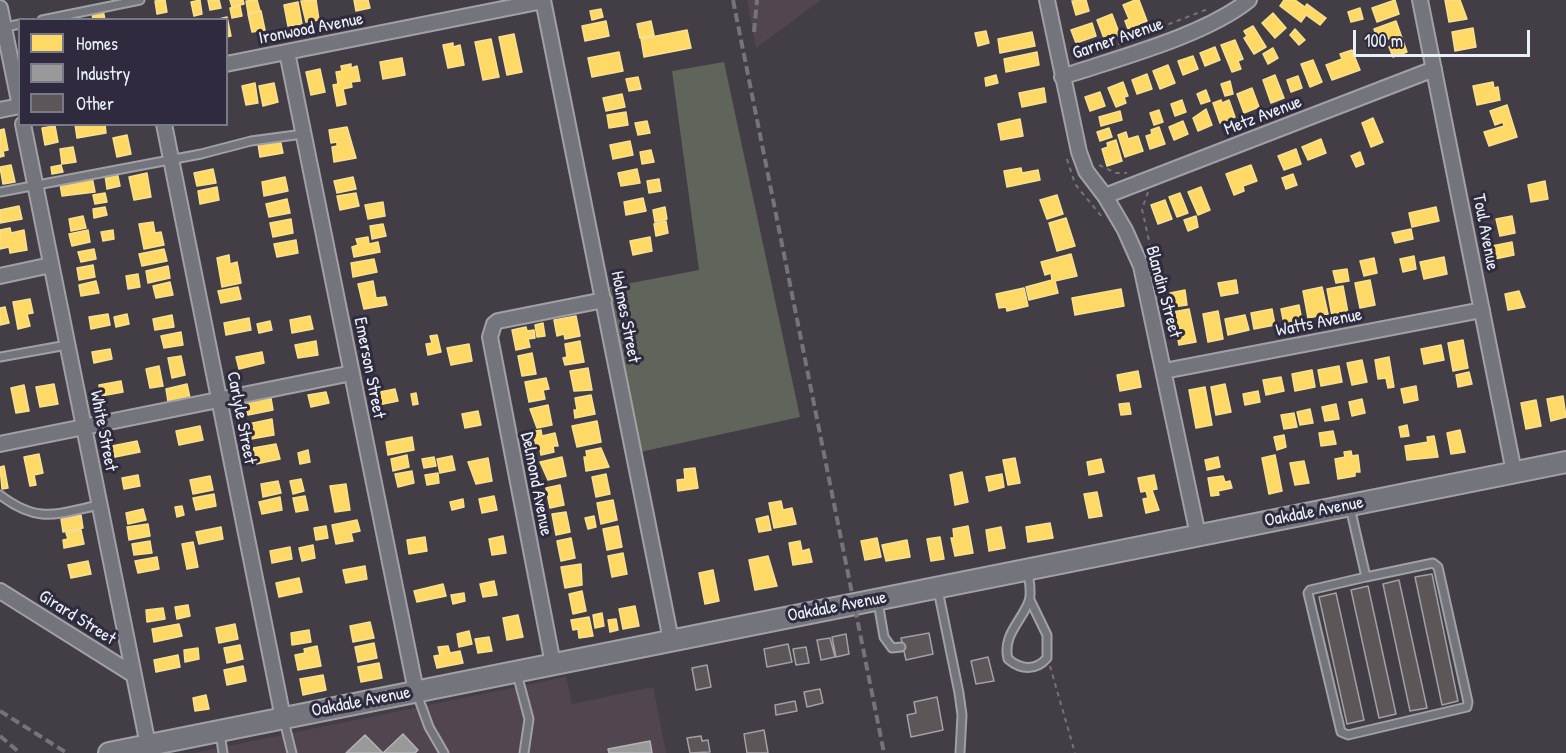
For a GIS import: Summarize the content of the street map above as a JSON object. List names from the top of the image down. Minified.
{"streets":{"street":["Ironwood Avenue","Garner Avenue","Metz Avenue","Toul Avenue","Blandin Street","Holmes Street","Watts Avenue","Emerson Street","Carlyle Street","White Street","Delmond Avenue","Oakdale Avenue","Girard Street"]},"crossings":[["Ironwood Avenue","Holmes Street"],["Ironwood Avenue","Emerson Street"],["Garner Avenue","Blandin Street"],["Metz Avenue","Toul Avenue"],["Metz Avenue","Blandin Street"],["Toul Avenue","Watts Avenue"],["Toul Avenue","Oakdale Avenue"],["Blandin Street","Watts Avenue"],["Blandin Street","Oakdale Avenue"],["Holmes Street","Delmond Avenue"],["Holmes Street","Oakdale Avenue"],["Emerson Street","Oakdale Avenue"],["Carlyle Street","Oakdale Avenue"],["White Street","Oakdale Avenue"],["White Street","Girard Street"],["Delmond Avenue","Oakdale Avenue"]],"legend":["Homes","Industry","Other"],"scale_bar":"100 m"}
